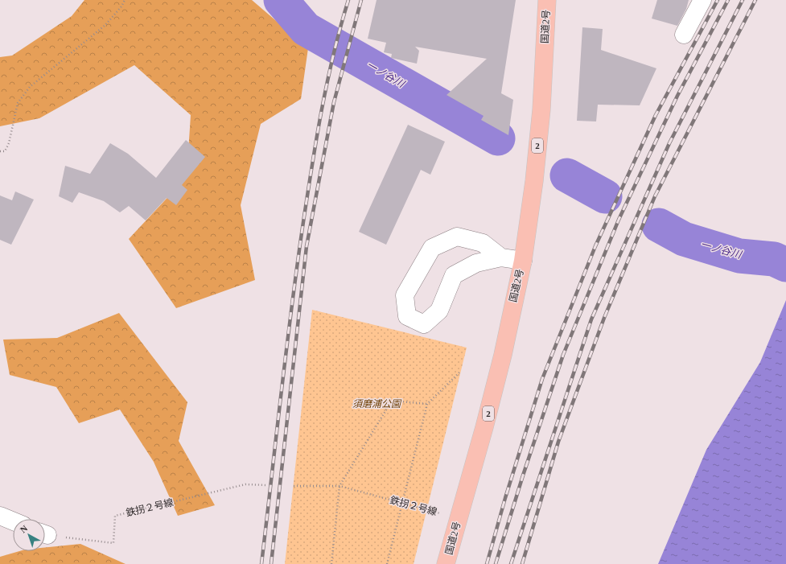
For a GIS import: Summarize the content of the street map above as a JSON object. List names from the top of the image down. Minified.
{"streets":{"highway":["国道2号","2"],"path":["鉄拐２号線"]},"crossings":[["国道2号","鉄拐２号線"]],"water":["一ノ谷川"],"parks":["須磨浦公園"],"north":"top left"}
